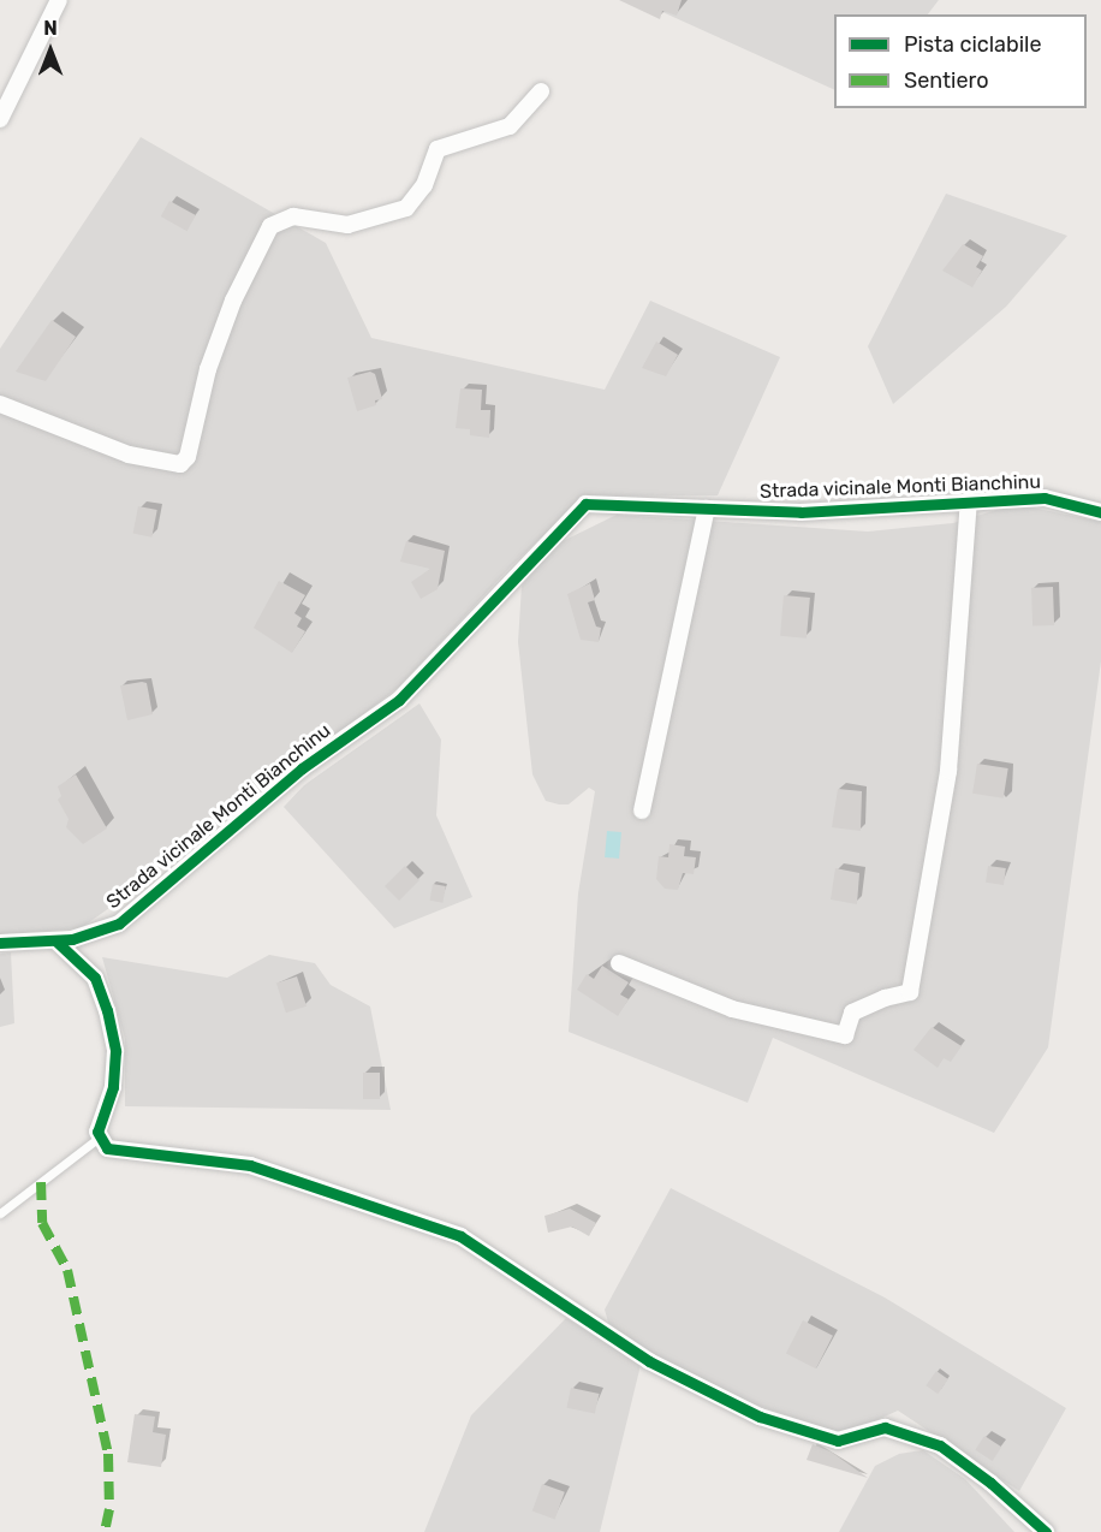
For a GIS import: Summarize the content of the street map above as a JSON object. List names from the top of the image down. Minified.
{"streets":{"street":["Strada vicinale Monti Bianchinu"]},"legend":["Pista ciclabile","Sentiero"],"north":"top"}
